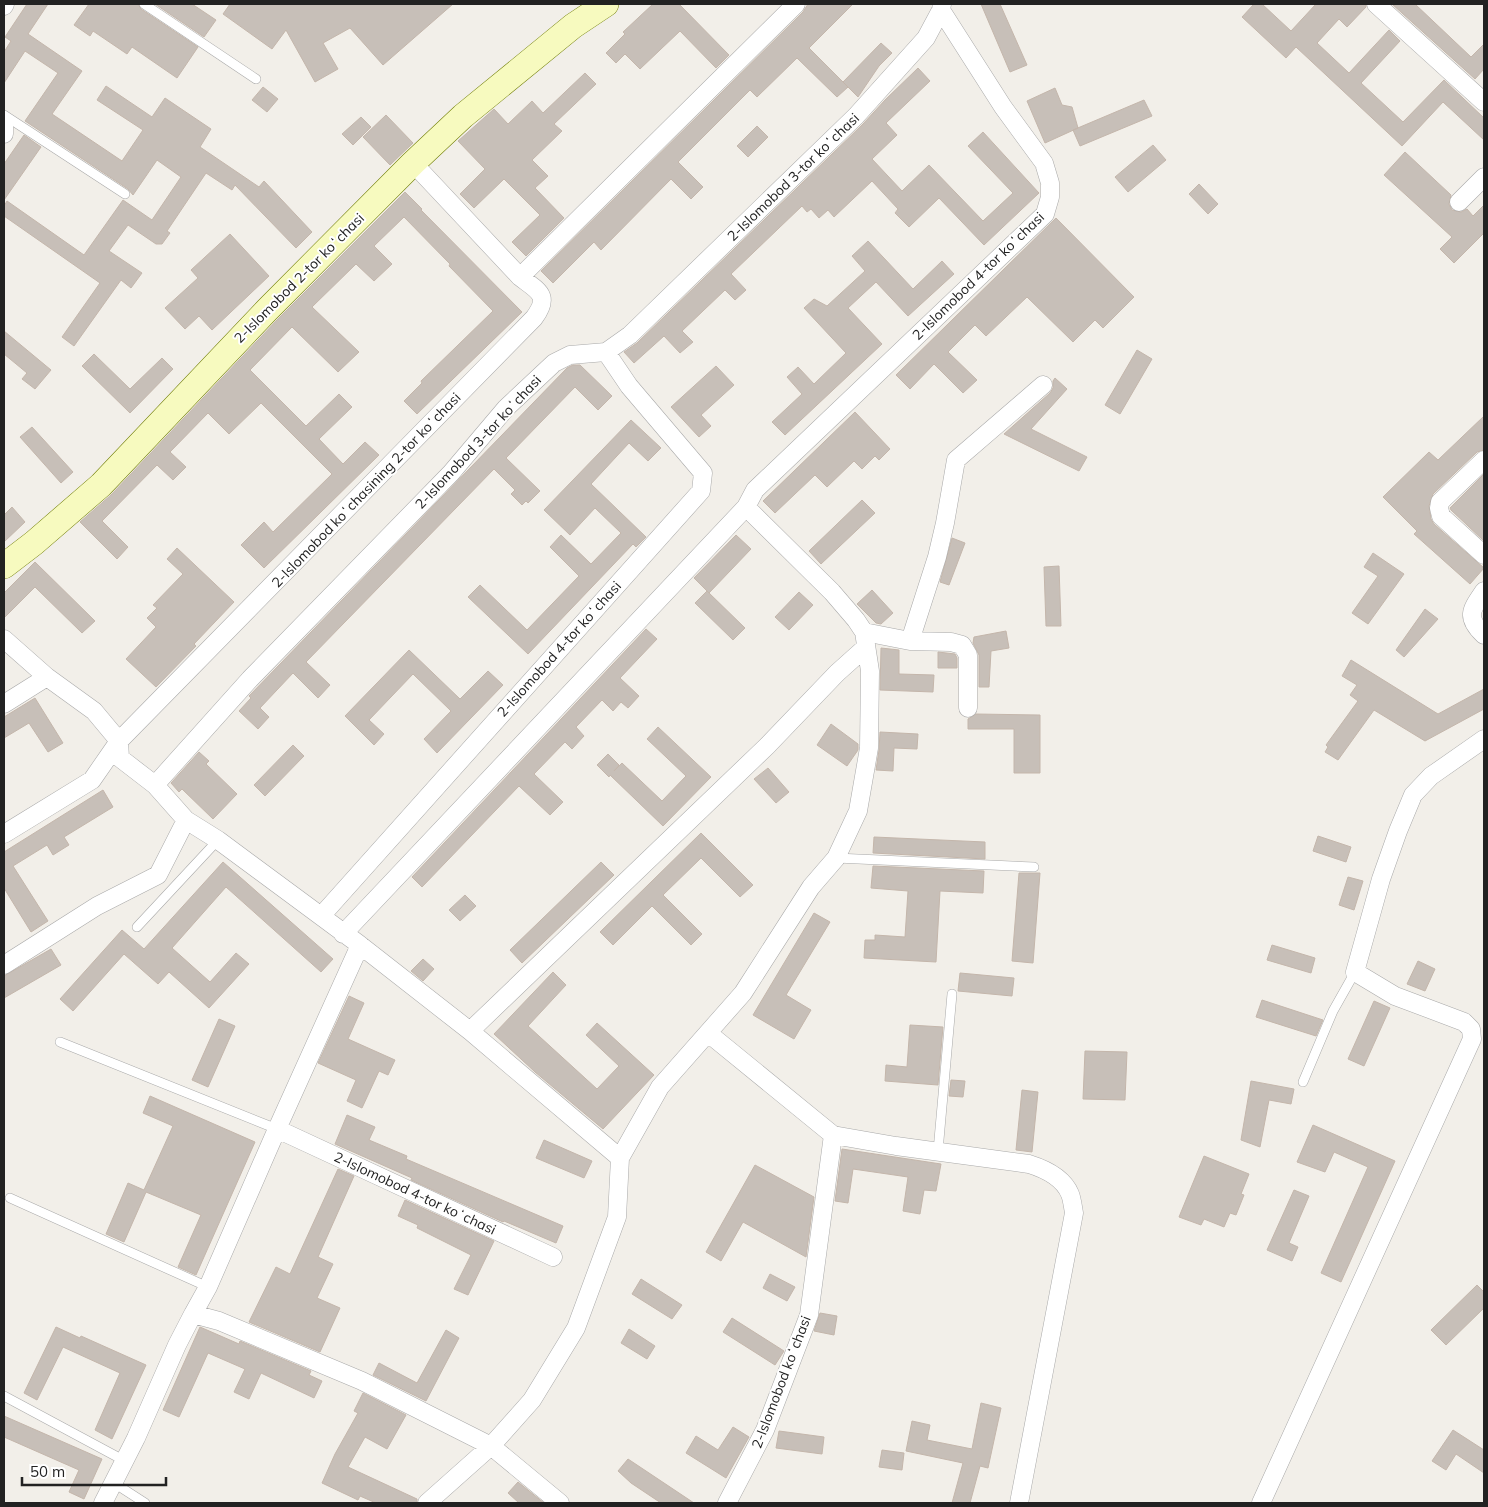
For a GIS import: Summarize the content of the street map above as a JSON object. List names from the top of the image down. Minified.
{"streets":{"street":["2-Islomobod 3-tor koʻchasi","2-Islomobod 4-tor koʻchasi","2-Islomobod 2-tor koʻchasi","2-Islomobod koʻchasining 2-tor koʻchasi","2-Islomobod koʻchasi"]},"crossings":[["2-Islomobod 3-tor koʻchasi","2-Islomobod 4-tor koʻchasi"],["2-Islomobod 2-tor koʻchasi","2-Islomobod koʻchasining 2-tor koʻchasi"]],"scale_bar":"50 m"}
